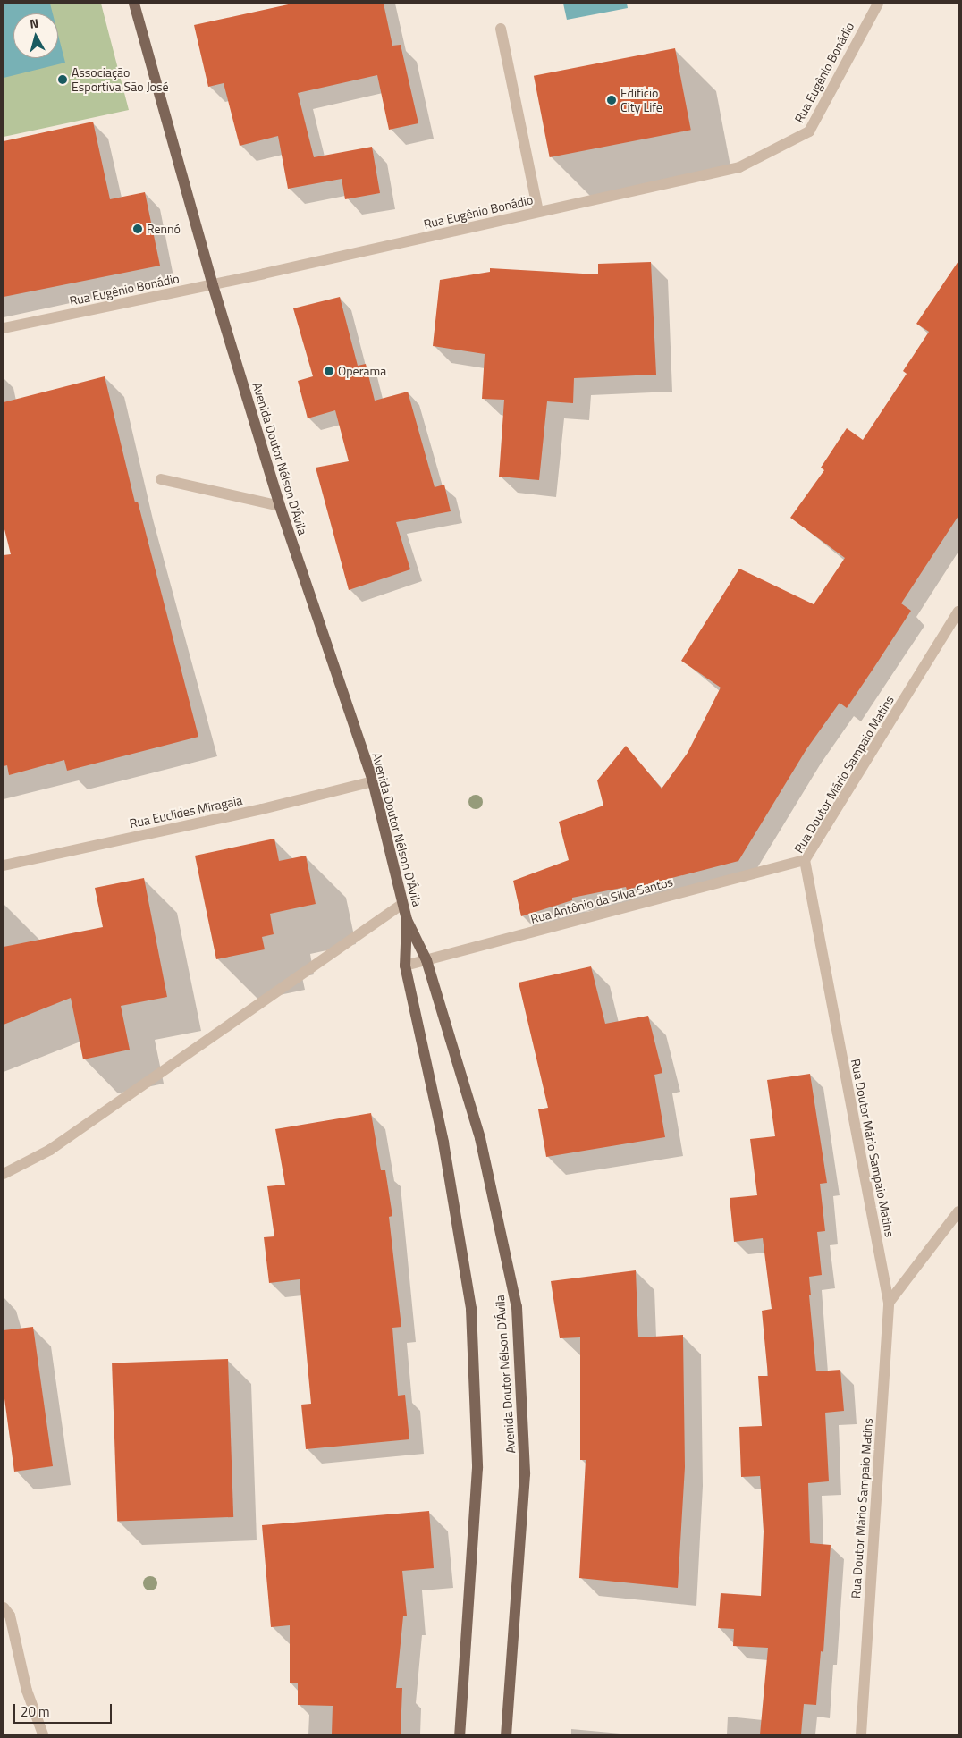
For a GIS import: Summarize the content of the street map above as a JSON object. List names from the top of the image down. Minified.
{"streets":{"main road":["Avenida Doutor Nélson D'Ávila"],"street":["Rua Eugênio Bonádio","Rua Doutor Mário Sampaio Matins","Rua Euclides Miragaia","Rua Antônio da Silva Santos"]},"crossings":[["Rua Eugênio Bonádio","Avenida Doutor Nélson D'Ávila"],["Avenida Doutor Nélson D'Ávila","Rua Euclides Miragaia"],["Avenida Doutor Nélson D'Ávila","Rua Antônio da Silva Santos"],["Rua Doutor Mário Sampaio Matins","Rua Antônio da Silva Santos"]],"places":["Associação Esportiva São José","Edifício City Life","Rennó","Operama"],"scale_bar":"20 m","north":"top"}
